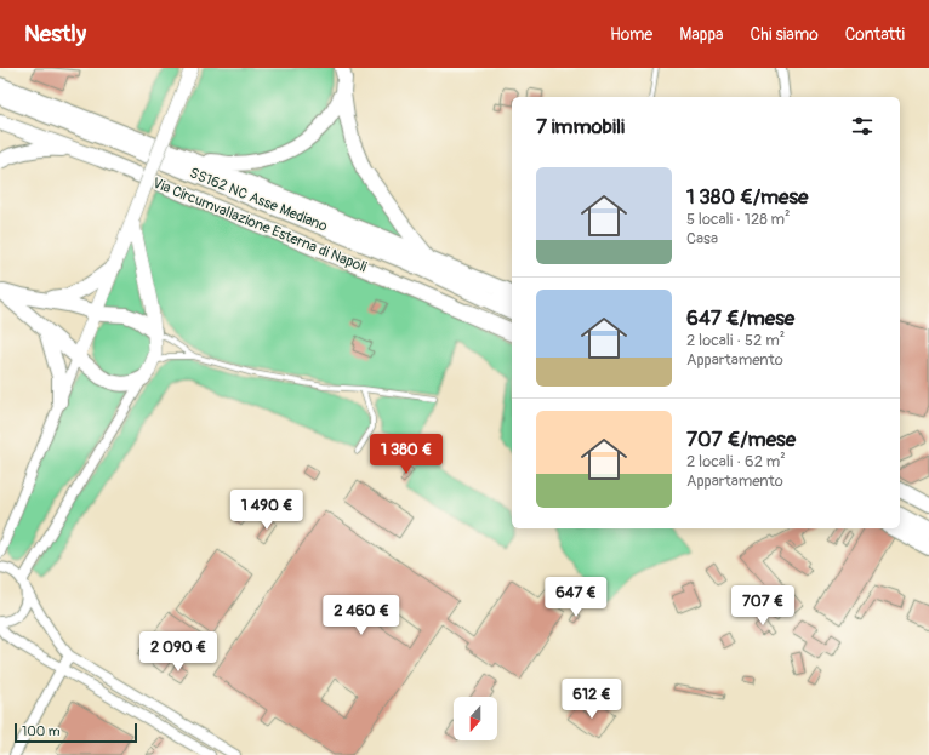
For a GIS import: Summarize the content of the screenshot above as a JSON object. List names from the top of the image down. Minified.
{"streets":{"highway":["SS162 NC Asse Mediano"],"main road":["Via Circumvallazione Esterna di Napoli"]},"scale_bar":"100 m","north":"bottom","page":{"header":"Nestly","nav":["Home","Mappa","Chi siamo","Contatti"],"heading":"7 immobili","list":[{"name":"1 380 €/mese","note":"5 locali · 128 m² · Casa"},{"name":"647 €/mese","note":"2 locali · 52 m² · Appartamento"},{"name":"707 €/mese","note":"2 locali · 62 m² · Appartamento"}],"price":["1 380 €","1 490 €","647 €","707 €","2 460 €","2 090 €","612 €"],"scale":"100 m"}}
